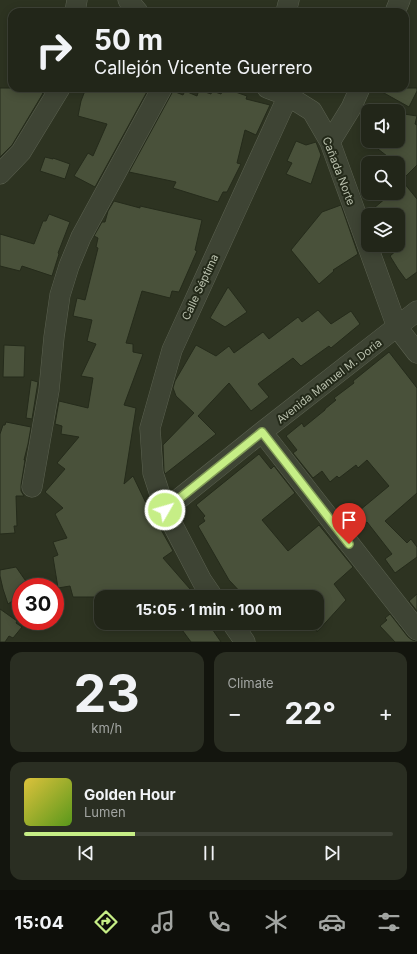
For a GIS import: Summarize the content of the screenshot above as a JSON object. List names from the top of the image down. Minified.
{"streets":{"street":["Cañada Norte","Calle Séptima","Avenida Manuel M. Doria"]},"crossings":[["Cañada Norte","Avenida Manuel M. Doria"],["Calle Séptima","Avenida Manuel M. Doria"]],"page":{"turn":["50 m","Callejón Vicente Guerrero"],"limit":"30","trip":"15:05 · 1 min · 100 m","tile":[["23","km/h"],"Climate"],"heat":["−","22°","+"],"song":["Golden Hour","Lumen"],"tabs":"15:04"}}
